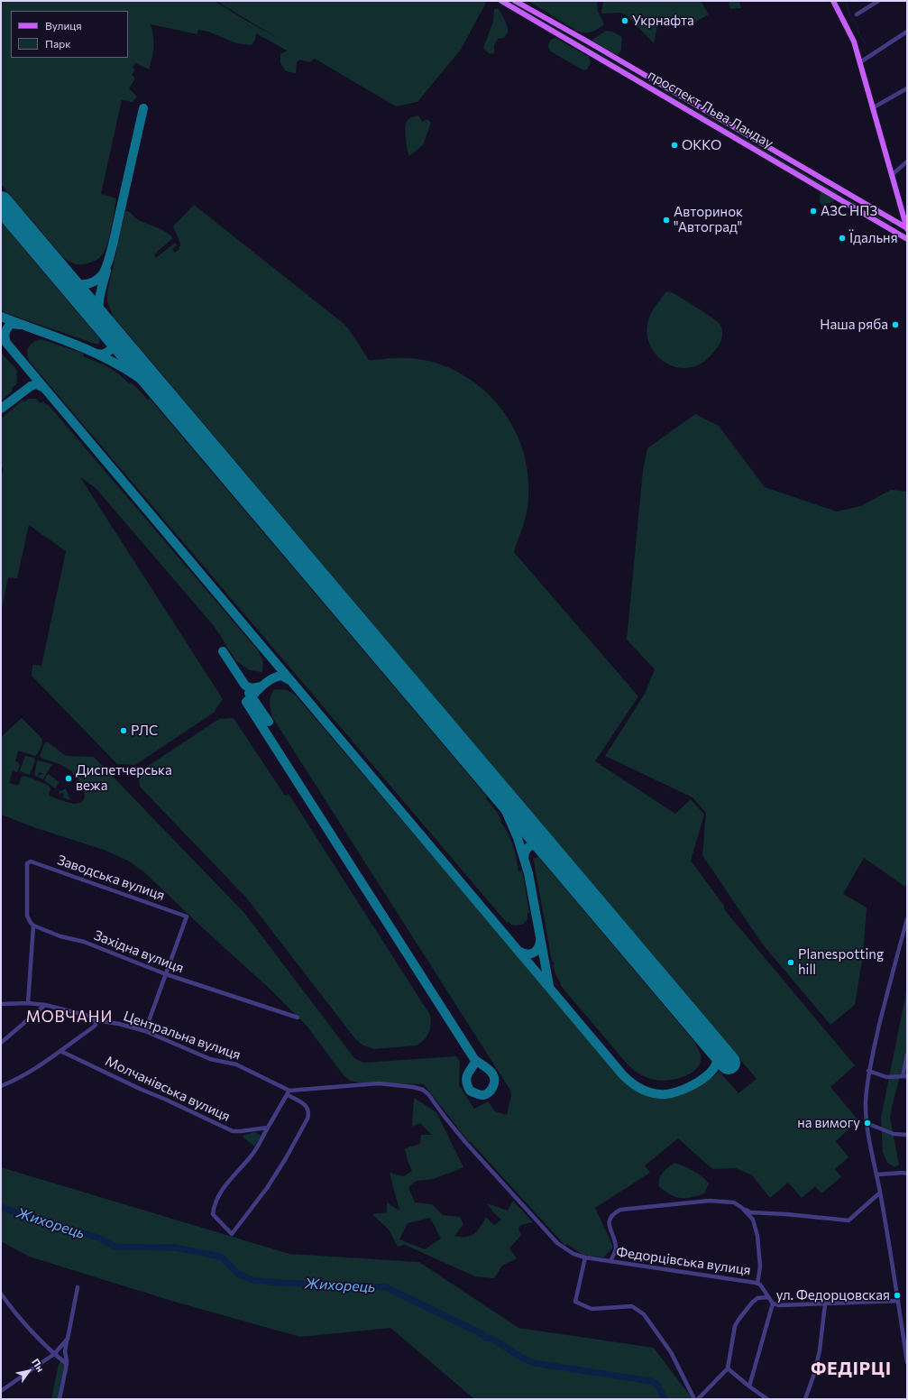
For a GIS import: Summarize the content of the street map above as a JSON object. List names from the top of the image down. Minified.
{"streets":{"main road":["проспект Льва Ландау"],"street":["Заводська вулиця","Західна вулиця","Центральна вулиця","Молчанівська вулиця","Федорцівська вулиця"]},"crossings":[["Заводська вулиця","Західна вулиця"],["Центральна вулиця","Федорцівська вулиця"]],"districts":["МОВЧАНИ","ФЕДІРЦІ"],"water":["Жихорець"],"places":["Укрнафта","ОККО","АЗС НПЗ","Авторинок \"Автоград\"","Їдальня","Наша ряба","РЛС","Диспетчерська вежа","Planespotting hill","на вимогу","ул. Федорцовская"],"legend":["Вулиця","Парк"],"north":"top right"}
